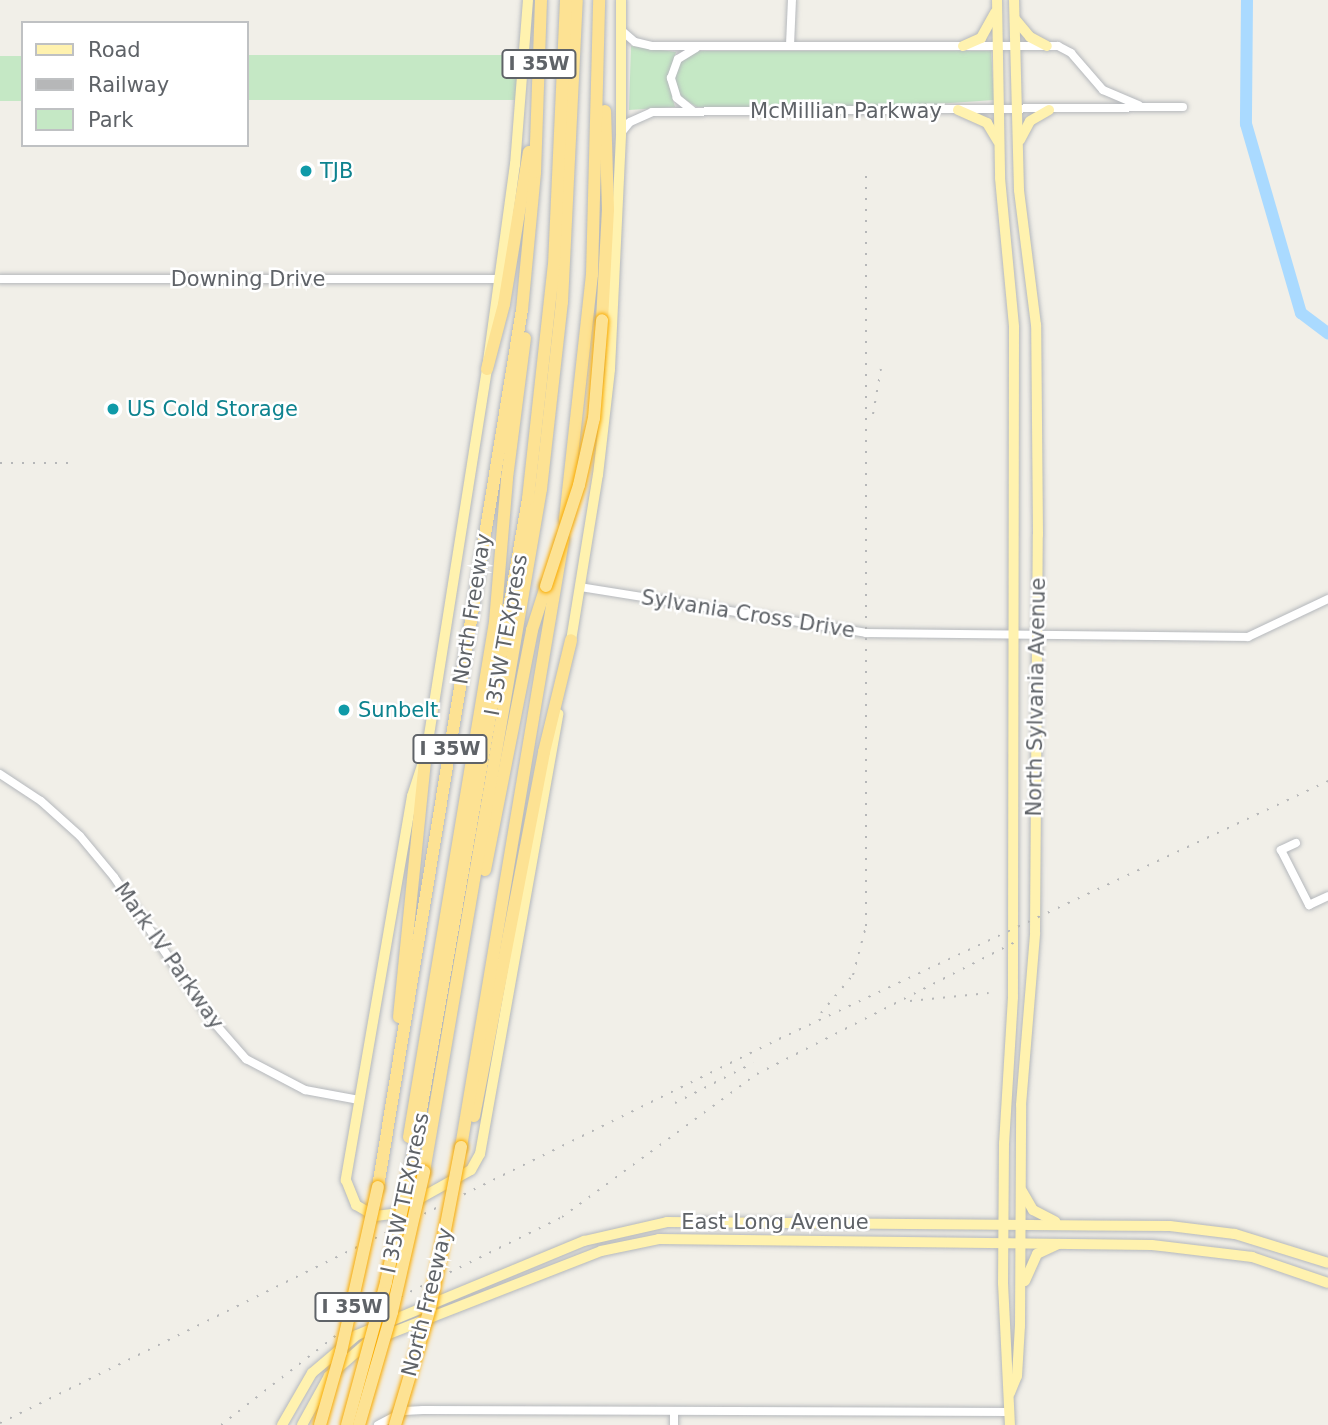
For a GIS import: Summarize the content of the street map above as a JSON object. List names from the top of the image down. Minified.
{"streets":{"highway":["I 35W","North Freeway","I 35W TEXpress"],"main road":["North Sylvania Avenue","East Long Avenue"],"street":["McMillian Parkway","Downing Drive","Sylvania Cross Drive","Mark IV Parkway"]},"crossings":[["I 35W","North Freeway"],["McMillian Parkway","North Freeway"],["McMillian Parkway","North Sylvania Avenue"],["North Freeway","Sylvania Cross Drive"],["North Freeway","Mark IV Parkway"],["Sylvania Cross Drive","North Sylvania Avenue"],["North Sylvania Avenue","East Long Avenue"]],"places":["TJB","US Cold Storage","Sunbelt"],"legend":["Road","Railway","Park"]}
